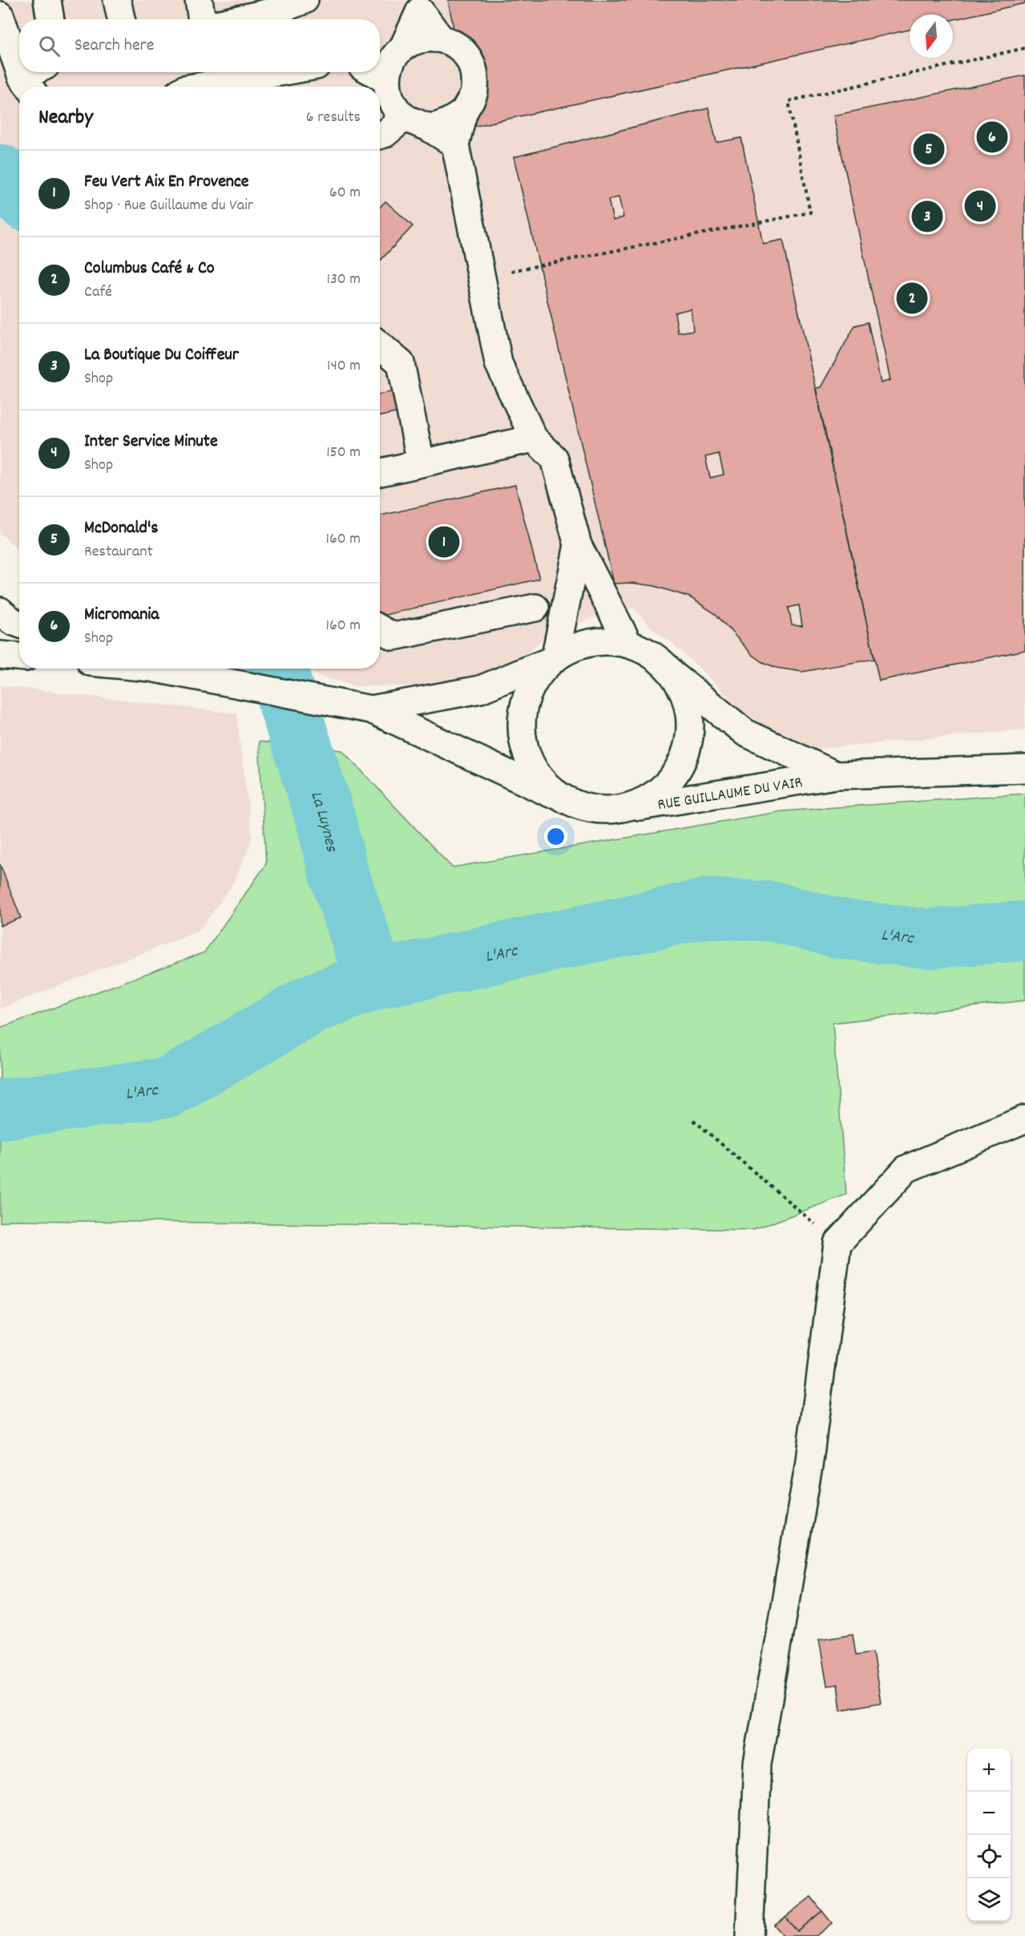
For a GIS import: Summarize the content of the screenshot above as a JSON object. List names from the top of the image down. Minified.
{"streets":{"main road":["RUE GUILLAUME DU VAIR"]},"water":["La Luynes","L'Arc"],"north":"bottom","page":{"search":"Search here","heading":["Nearby","6 results"],"pins":["6","5","4","3","2","1"],"list":[{"mark":"1","name":"Feu Vert Aix En Provence","note":"Shop · Rue Guillaume du Vair","value":"60 m"},{"mark":"2","name":"Columbus Café & Co","note":"Café","value":"130 m"},{"mark":"3","name":"La Boutique Du Coiffeur","note":"Shop","value":"140 m"},{"mark":"4","name":"Inter Service Minute","note":"Shop","value":"150 m"},{"mark":"5","name":"McDonald's","note":"Restaurant","value":"160 m"},{"mark":"6","name":"Micromania","note":"Shop","value":"160 m"}],"map_buttons":["+","−"]}}
